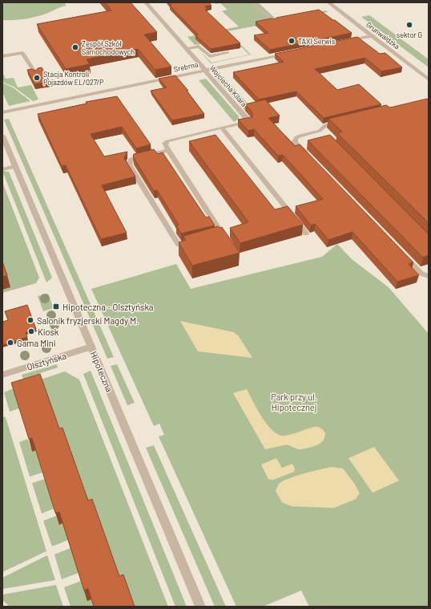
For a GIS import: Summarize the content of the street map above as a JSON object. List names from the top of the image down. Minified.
{"streets":{"street":["Grunwaldzka","Srebrna","Wojciecha Kilara","Olsztyńska","Hipoteczna"]},"crossings":[["Srebrna","Wojciecha Kilara"],["Olsztyńska","Hipoteczna"]],"parks":["Park przy ul. Hipotecznej"],"places":{"other":["sektor G","TAXI Serwis","Zespół Szkół Samochodowych","Stacja Kontroli Pojazdów EL/027/P","Salonik fryzjerski Magdy M.","Kiosk","Gama Mini"],"transit":["Hipoteczna - Olsztyńska"]}}
